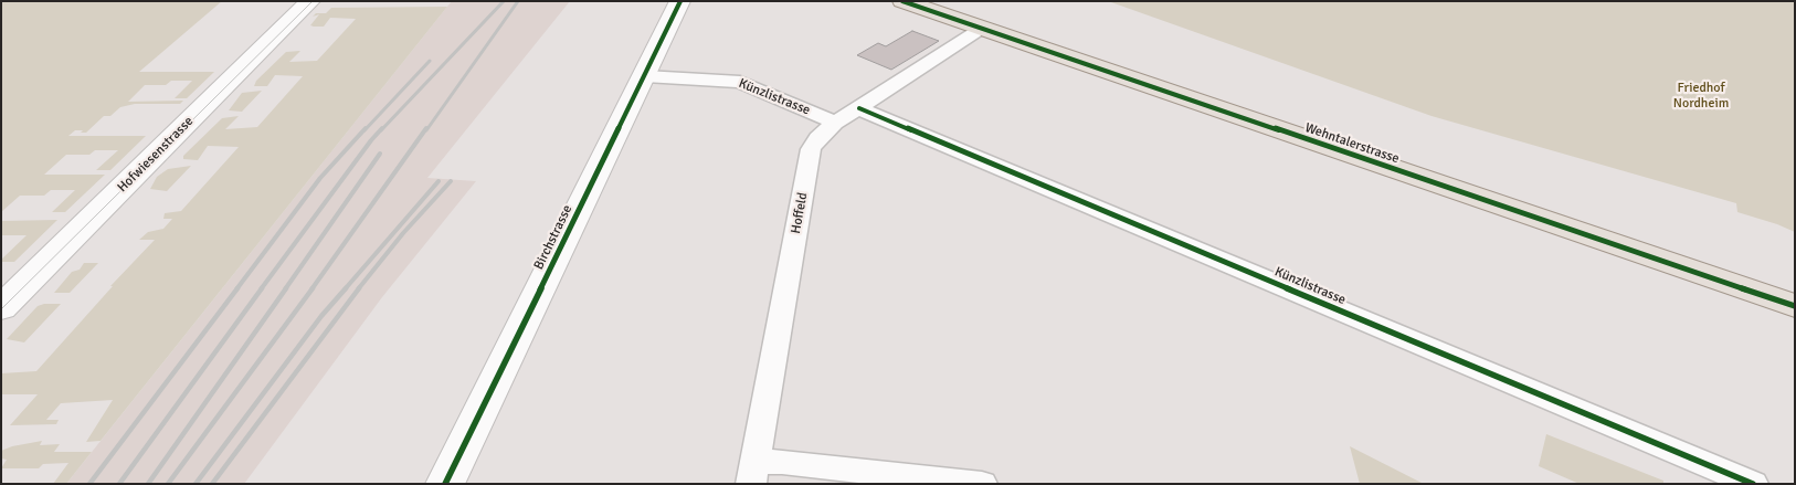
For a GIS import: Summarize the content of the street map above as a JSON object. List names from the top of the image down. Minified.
{"streets":{"main road":["Wehntalerstrasse","Hofwiesenstrasse","Birchstrasse"],"street":["Künzlistrasse","Hoffeld"]},"crossings":[["Künzlistrasse","Hoffeld"],["Künzlistrasse","Birchstrasse"],["Wehntalerstrasse","Hoffeld"]],"parks":["Friedhof Nordheim"]}
